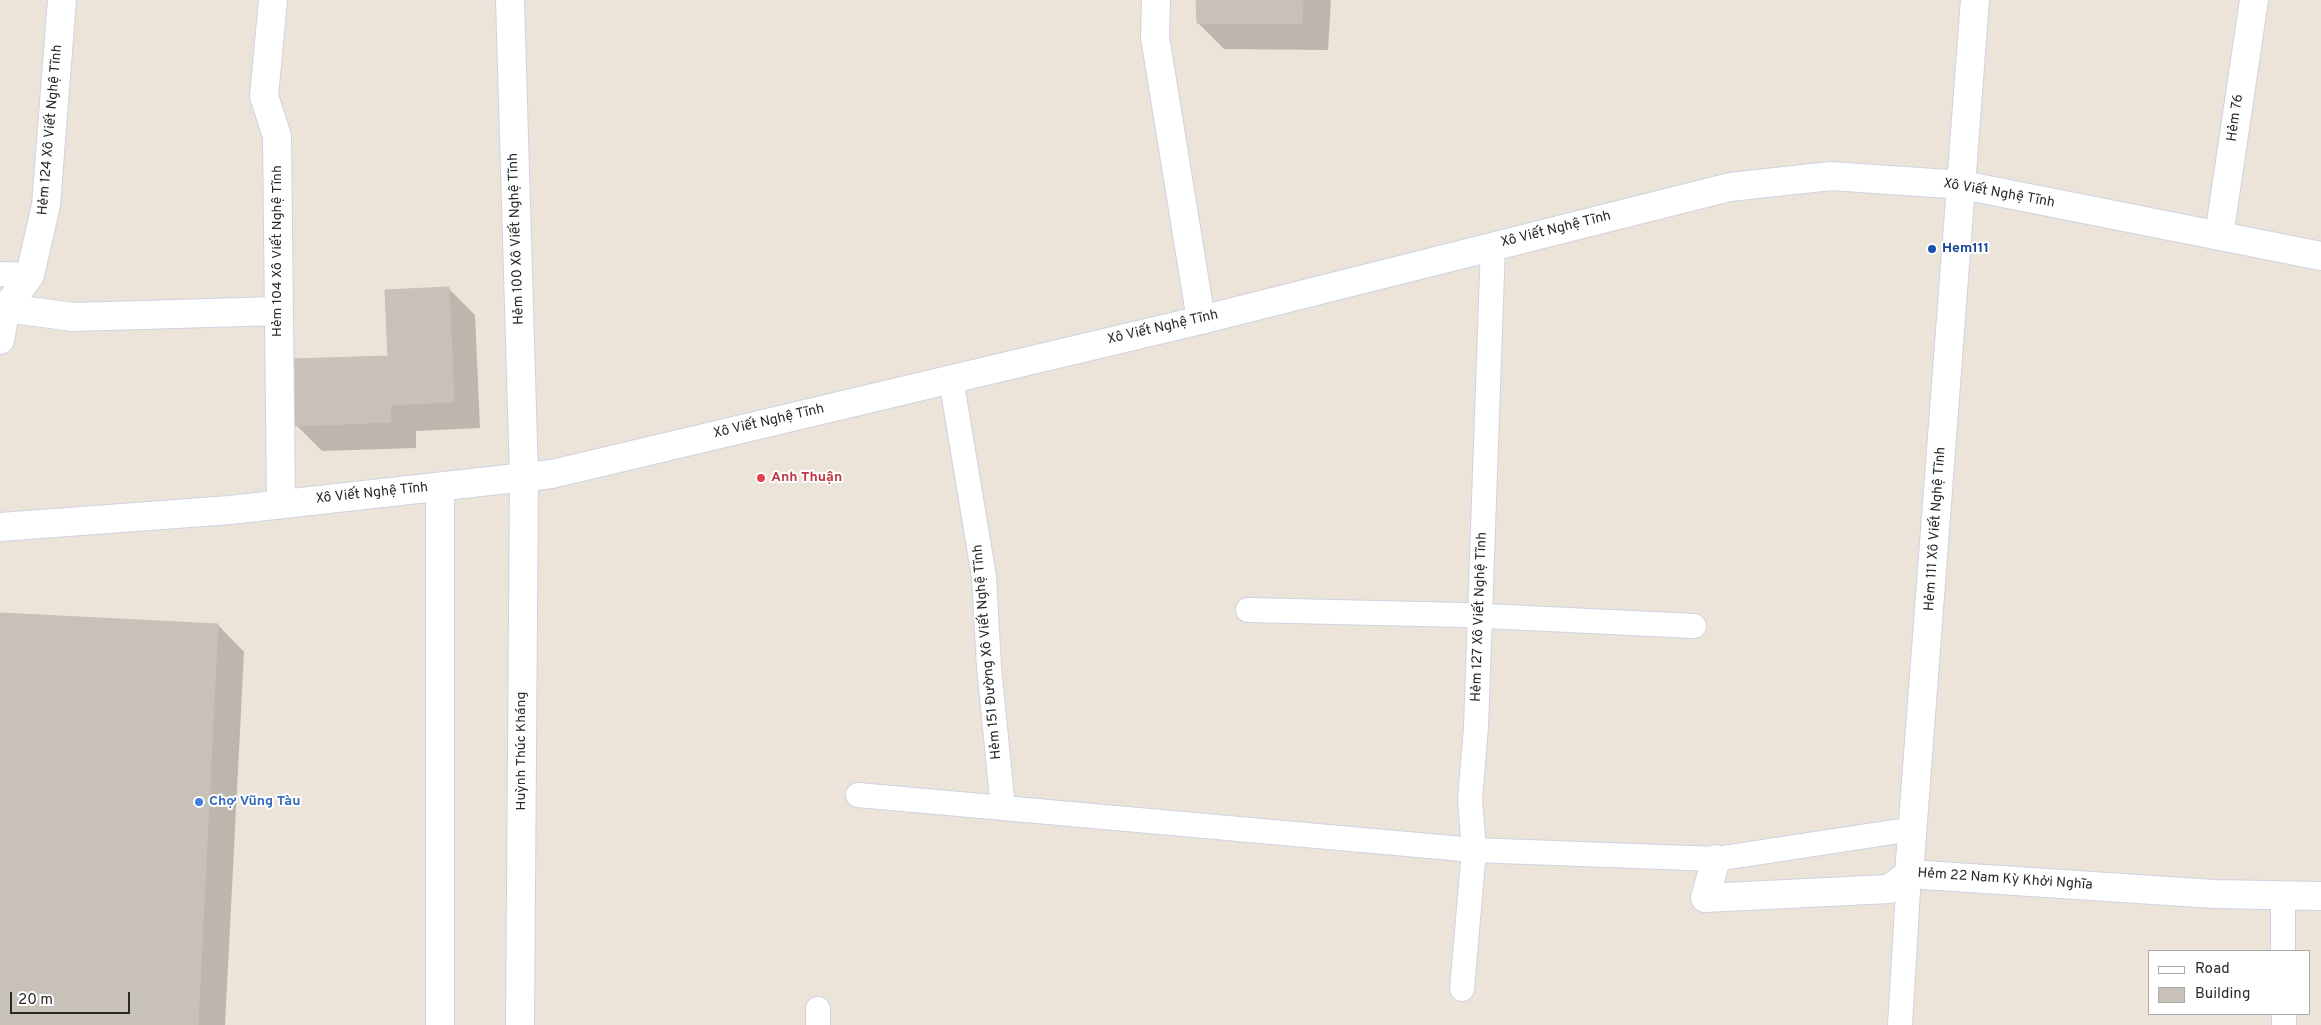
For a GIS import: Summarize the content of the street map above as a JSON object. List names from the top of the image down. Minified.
{"streets":{"street":["Hẻm 76","Hẻm 124 Xô Viết Nghệ Tĩnh","Xô Viết Nghệ Tĩnh","Hẻm 100 Xô Viết Nghệ Tĩnh","Hẻm 104 Xô Viết Nghệ Tĩnh","Hẻm 111 Xô Viết Nghệ Tĩnh","Huỳnh Thúc Kháng","Hẻm 22 Nam Kỳ Khởi Nghĩa"],"lane":["Hẻm 127 Xô Viết Nghệ Tĩnh","Hẻm 151 Đường Xô Viết Nghệ Tĩnh"]},"crossings":[["Hẻm 76","Xô Viết Nghệ Tĩnh"],["Xô Viết Nghệ Tĩnh","Hẻm 100 Xô Viết Nghệ Tĩnh"],["Xô Viết Nghệ Tĩnh","Hẻm 104 Xô Viết Nghệ Tĩnh"],["Xô Viết Nghệ Tĩnh","Hẻm 111 Xô Viết Nghệ Tĩnh"],["Xô Viết Nghệ Tĩnh","Hẻm 127 Xô Viết Nghệ Tĩnh"],["Xô Viết Nghệ Tĩnh","Hẻm 151 Đường Xô Viết Nghệ Tĩnh"],["Xô Viết Nghệ Tĩnh","Huỳnh Thúc Kháng"],["Hẻm 100 Xô Viết Nghệ Tĩnh","Huỳnh Thúc Kháng"],["Hẻm 111 Xô Viết Nghệ Tĩnh","Hẻm 22 Nam Kỳ Khởi Nghĩa"]],"places":["Hem111","Anh Thuận","Chợ Vũng Tàu"],"legend":["Road","Building"],"scale_bar":"20 m"}
